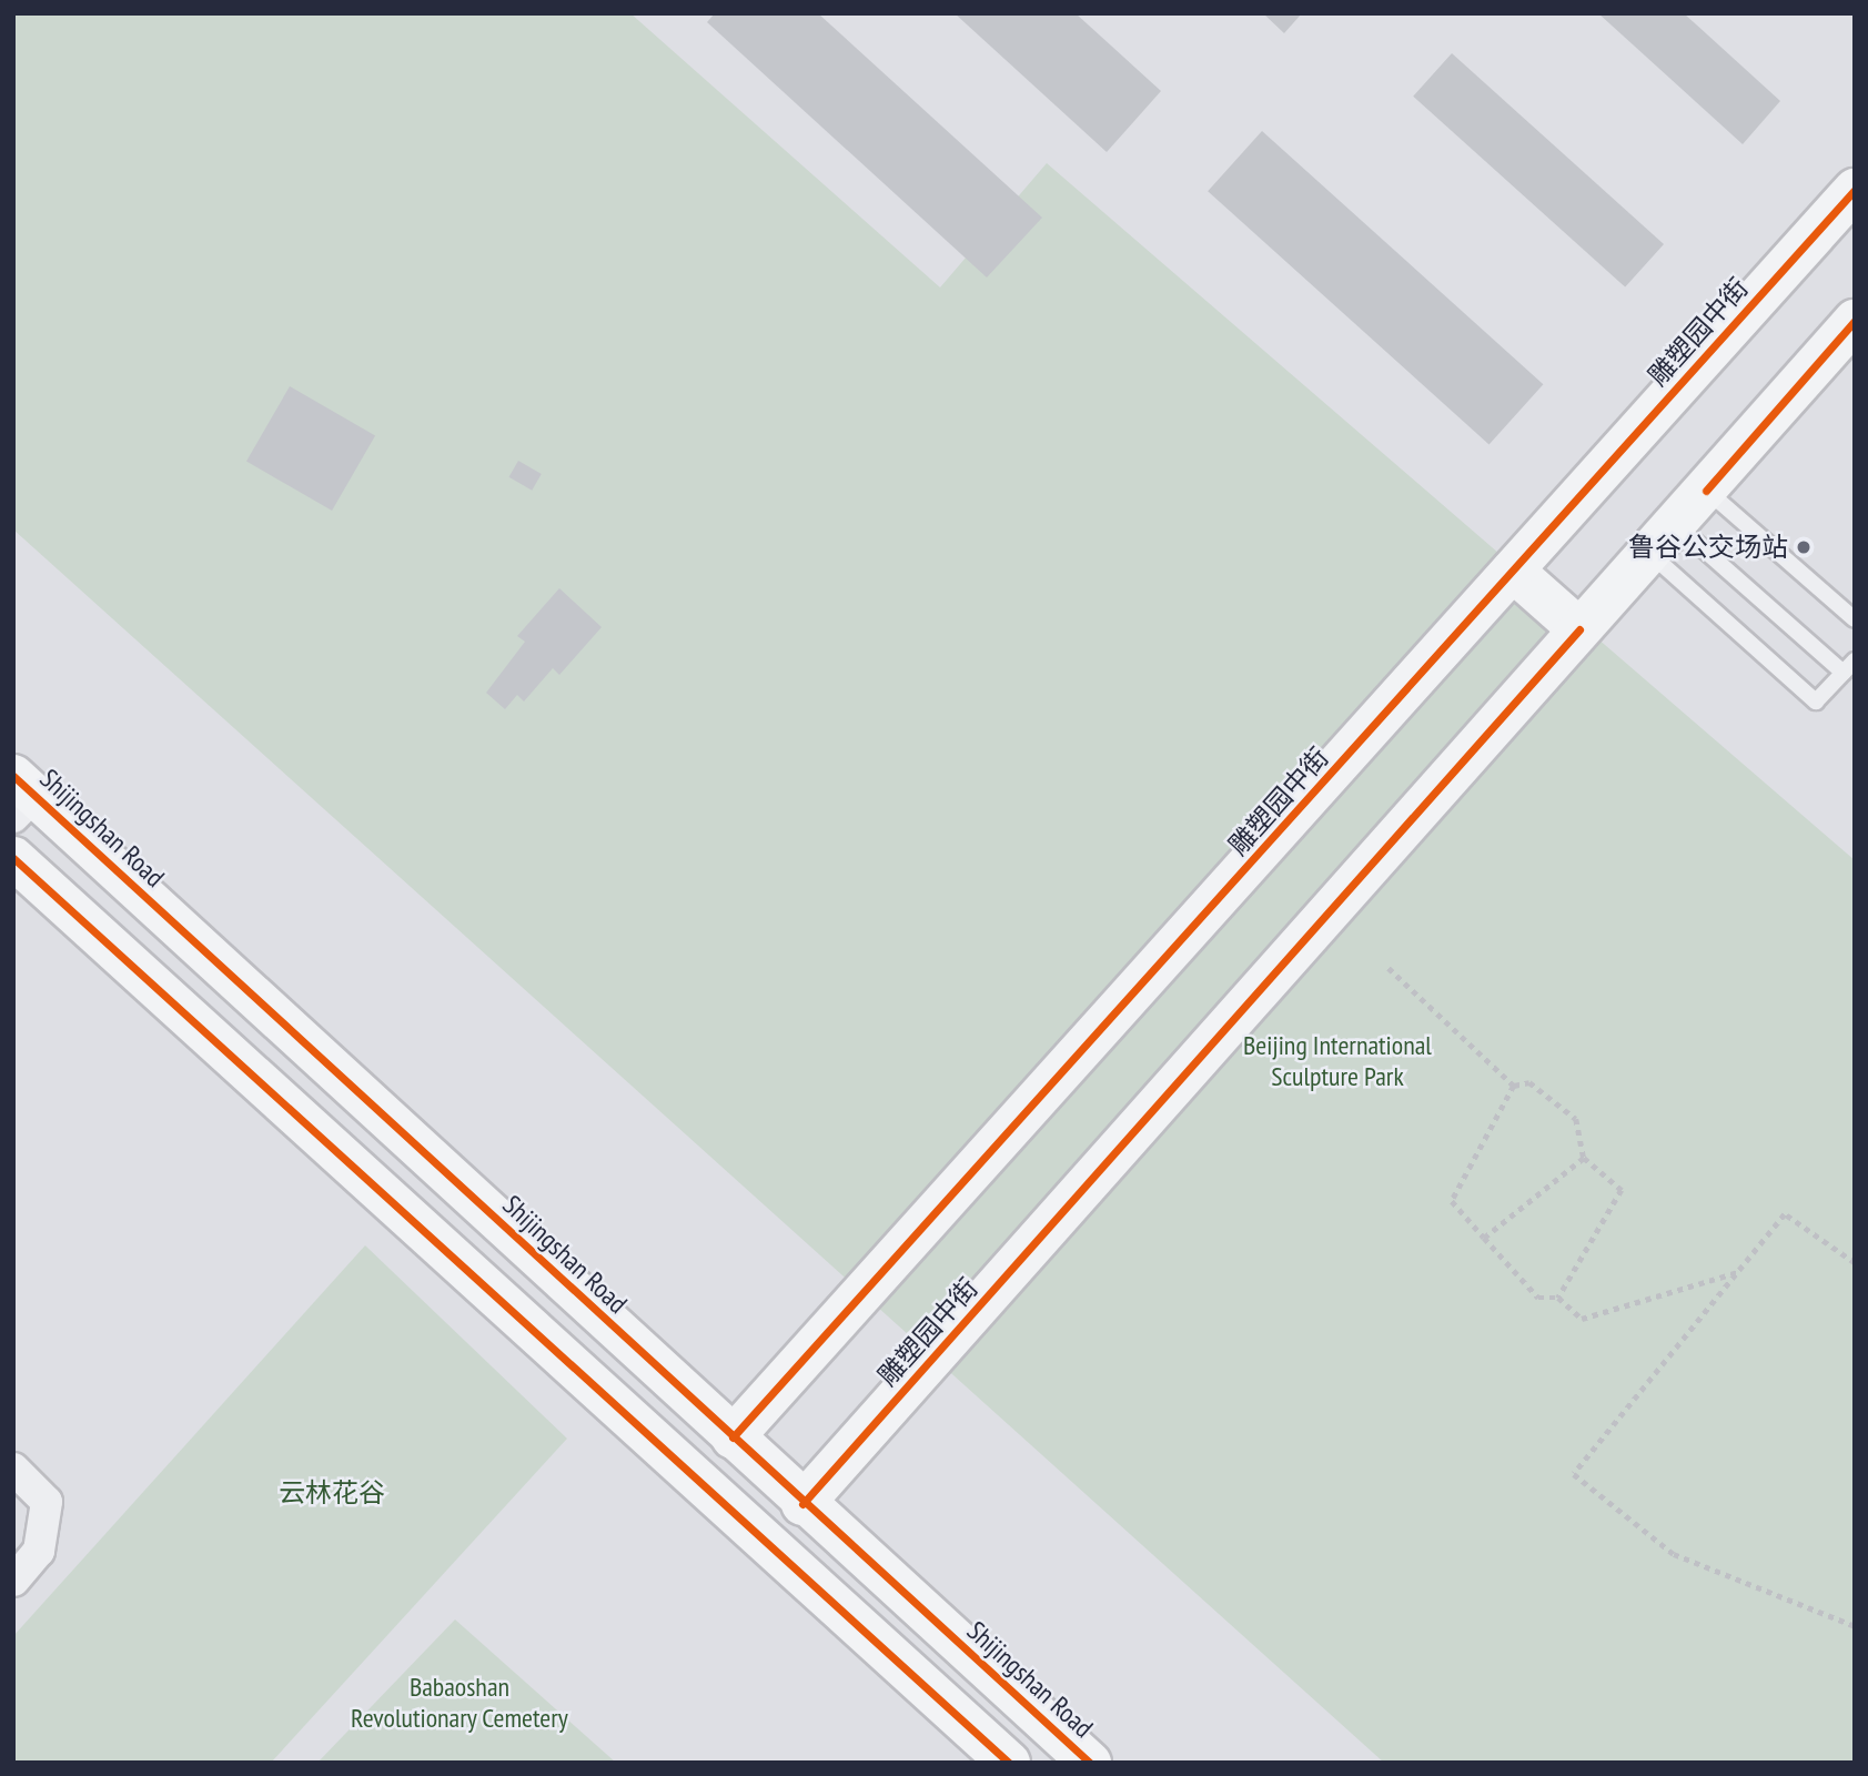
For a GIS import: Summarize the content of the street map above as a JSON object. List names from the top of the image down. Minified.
{"streets":{"main road":["雕塑园中街","Shijingshan Road"]},"crossings":[["雕塑园中街","Shijingshan Road"]],"parks":["Beijing International Sculpture Park","云林花谷","Babaoshan Revolutionary Cemetery"],"places":["鲁谷公交场站"]}
